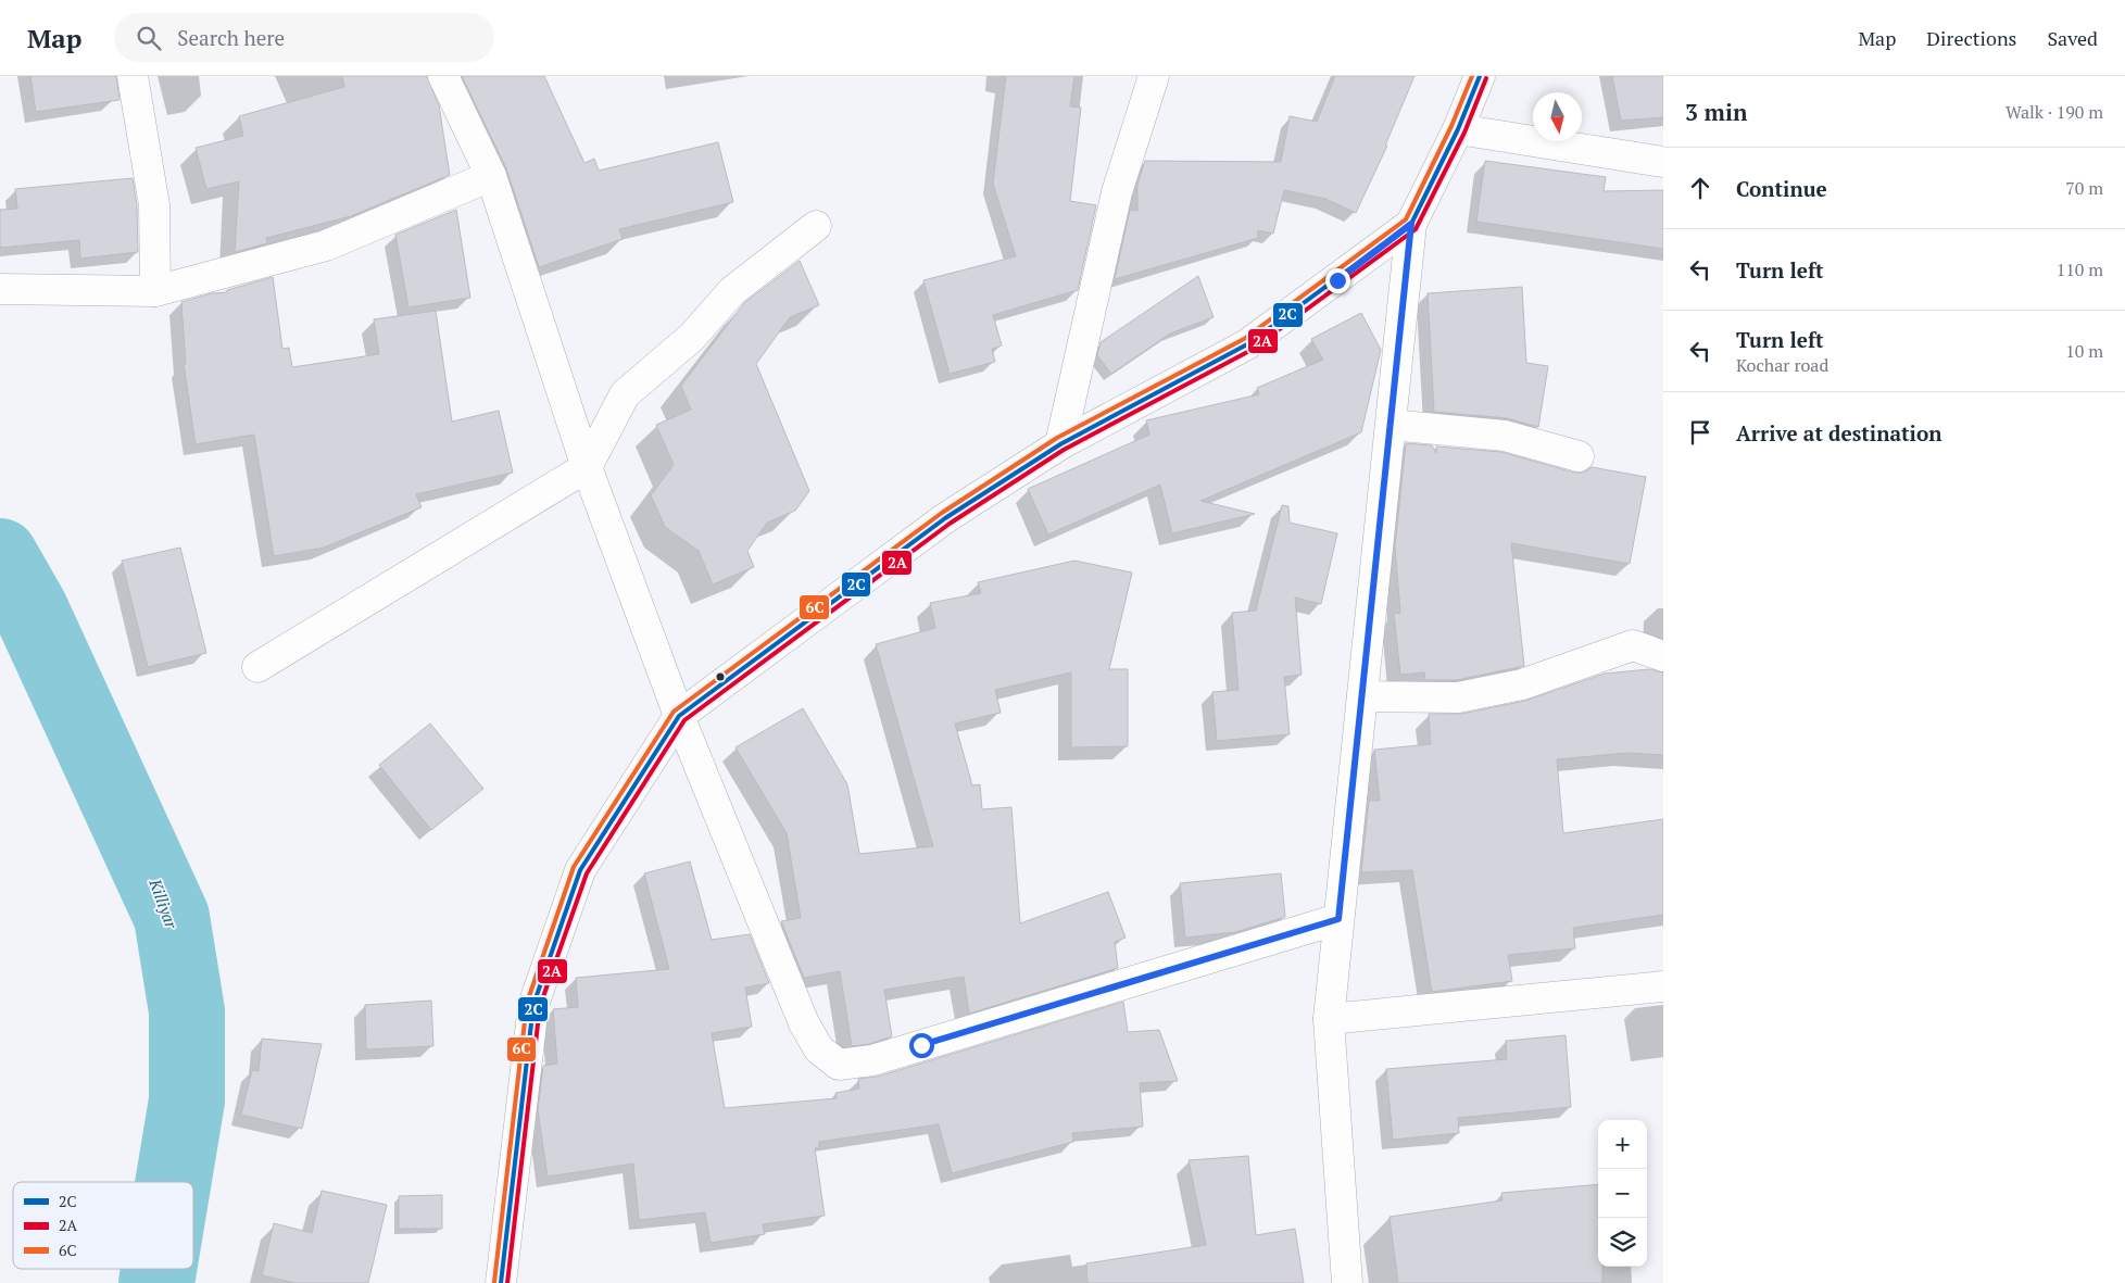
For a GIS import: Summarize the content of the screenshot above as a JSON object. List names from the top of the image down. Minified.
{"water":["Killiyar"],"lines":["transit line 2C","transit line 6C","transit line 2A"],"legend":["2C","2A","6C"],"north":"bottom","page":{"header":"Map","search":"Search here","nav":["Map","Directions","Saved"],"heading":["3 min","Walk · 190 m"],"list":[["Continue","70 m"],["Turn left","110 m"],["Turn left","Kochar road","10 m"],"Arrive at destination"],"map_buttons":["+","−"]}}
